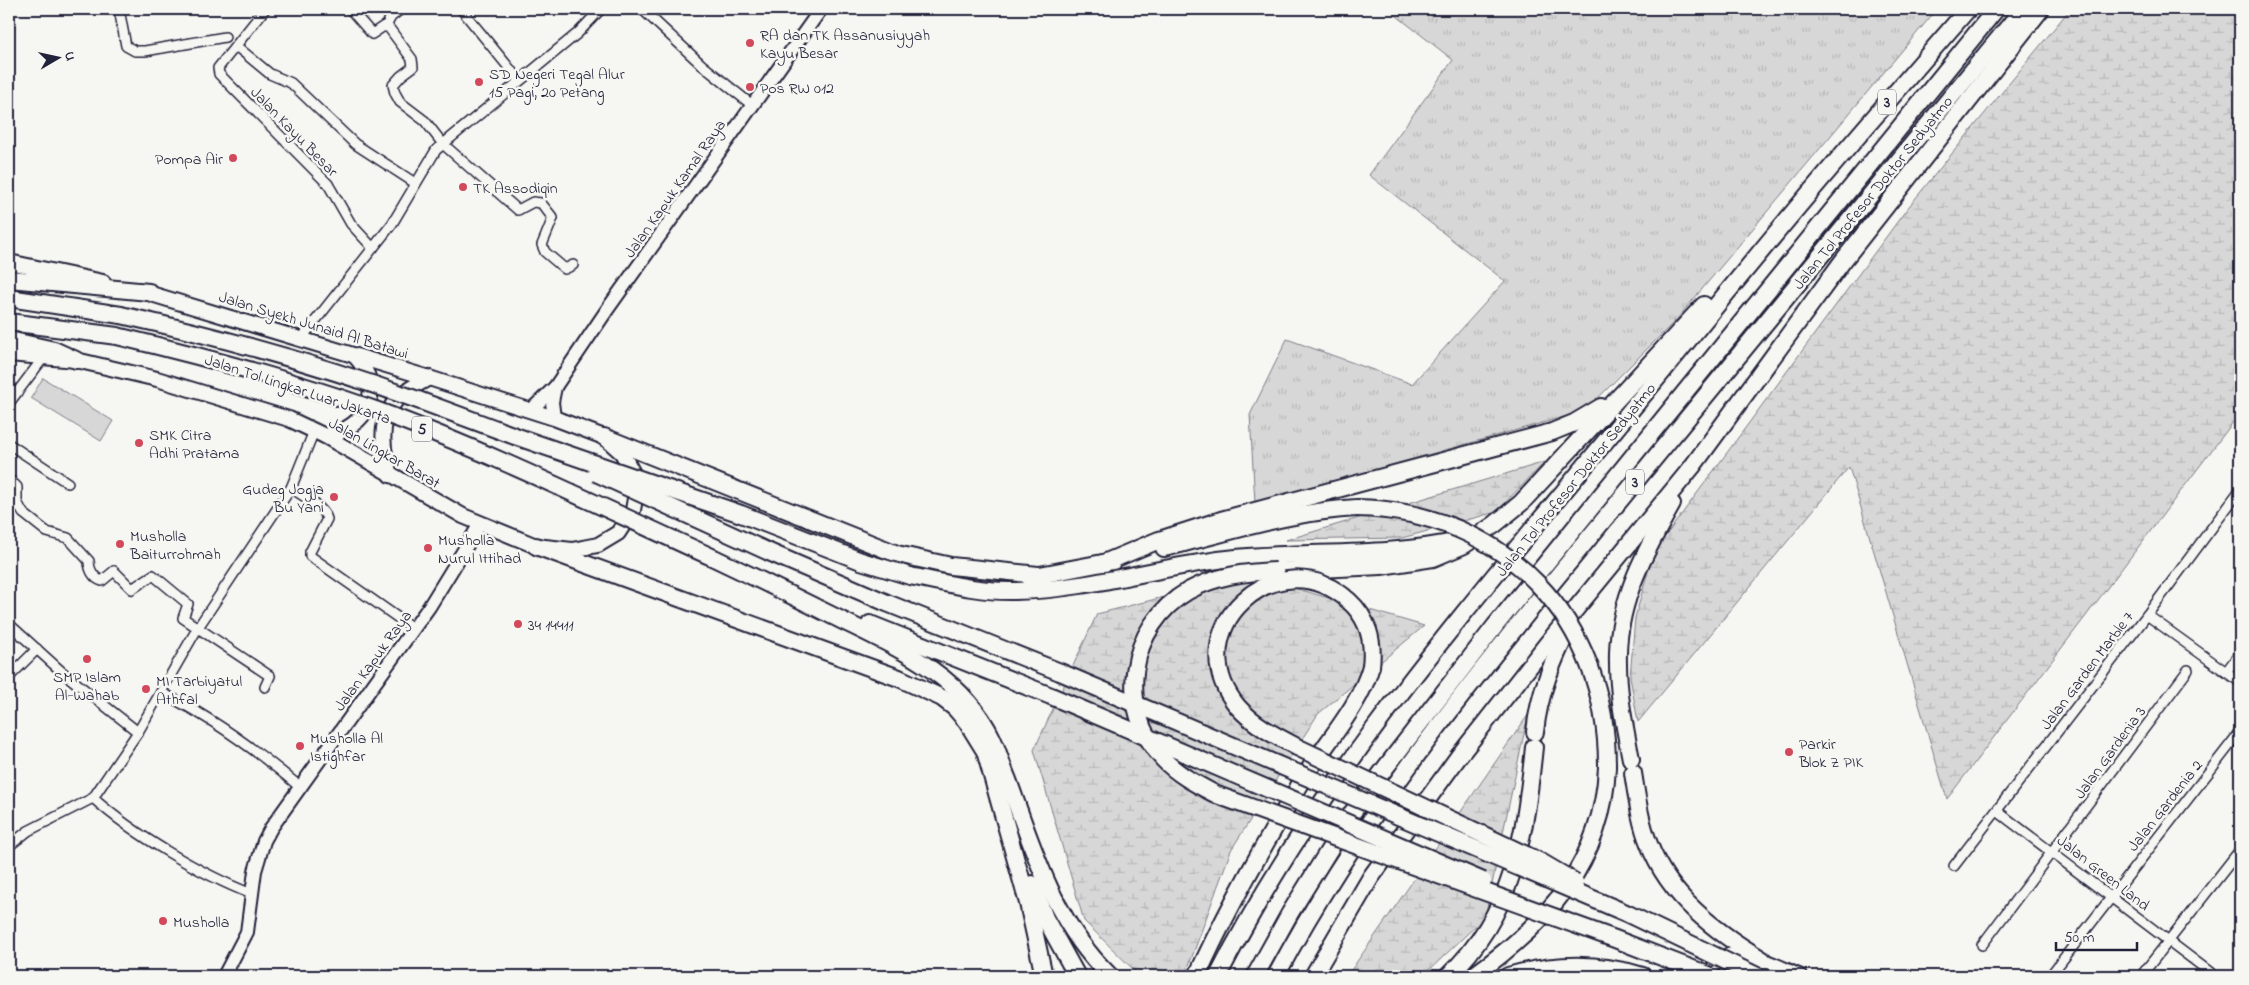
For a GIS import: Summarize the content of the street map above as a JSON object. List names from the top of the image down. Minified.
{"streets":{"highway":["3","Jalan Tol Profesor Doktor Sedyatmo","Jalan Tol Lingkar Luar Jakarta","5"],"main road":["Jalan Kapuk Kamal Raya","Jalan Syekh Junaid Al Batawi","Jalan Lingkar Barat","Jalan Kapuk Raya"],"street":["Jalan Kayu Besar","Jalan Garden Marble 7","Jalan Gardenia 3","Jalan Gardenia 2","Jalan Green Land"]},"crossings":[["Jalan Kapuk Kamal Raya","Jalan Syekh Junaid Al Batawi"],["Jalan Syekh Junaid Al Batawi","Jalan Lingkar Barat"],["Jalan Lingkar Barat","Jalan Kapuk Raya"],["Jalan Garden Marble 7","Jalan Green Land"],["Jalan Gardenia 3","Jalan Green Land"],["Jalan Gardenia 2","Jalan Green Land"]],"places":["RA dan TK Assanusiyyah Kayu Besar","SD Negeri Tegal Alur 15 Pagi, 20 Petang","Pos RW 012","Pompa Air","TK Assodiqin","SMK Citra Adhi Pratama","Gudeg Jogja Bu Yani","Musholla Baiturrohmah","Musholla Nurul Ittihad","34 14411","SMP Islam Al-Wahab","MI Tarbiyatul Athfal","Musholla Al Istighfar","Parkir Blok Z PIK","Musholla"],"scale_bar":"50 m","north":"right"}
